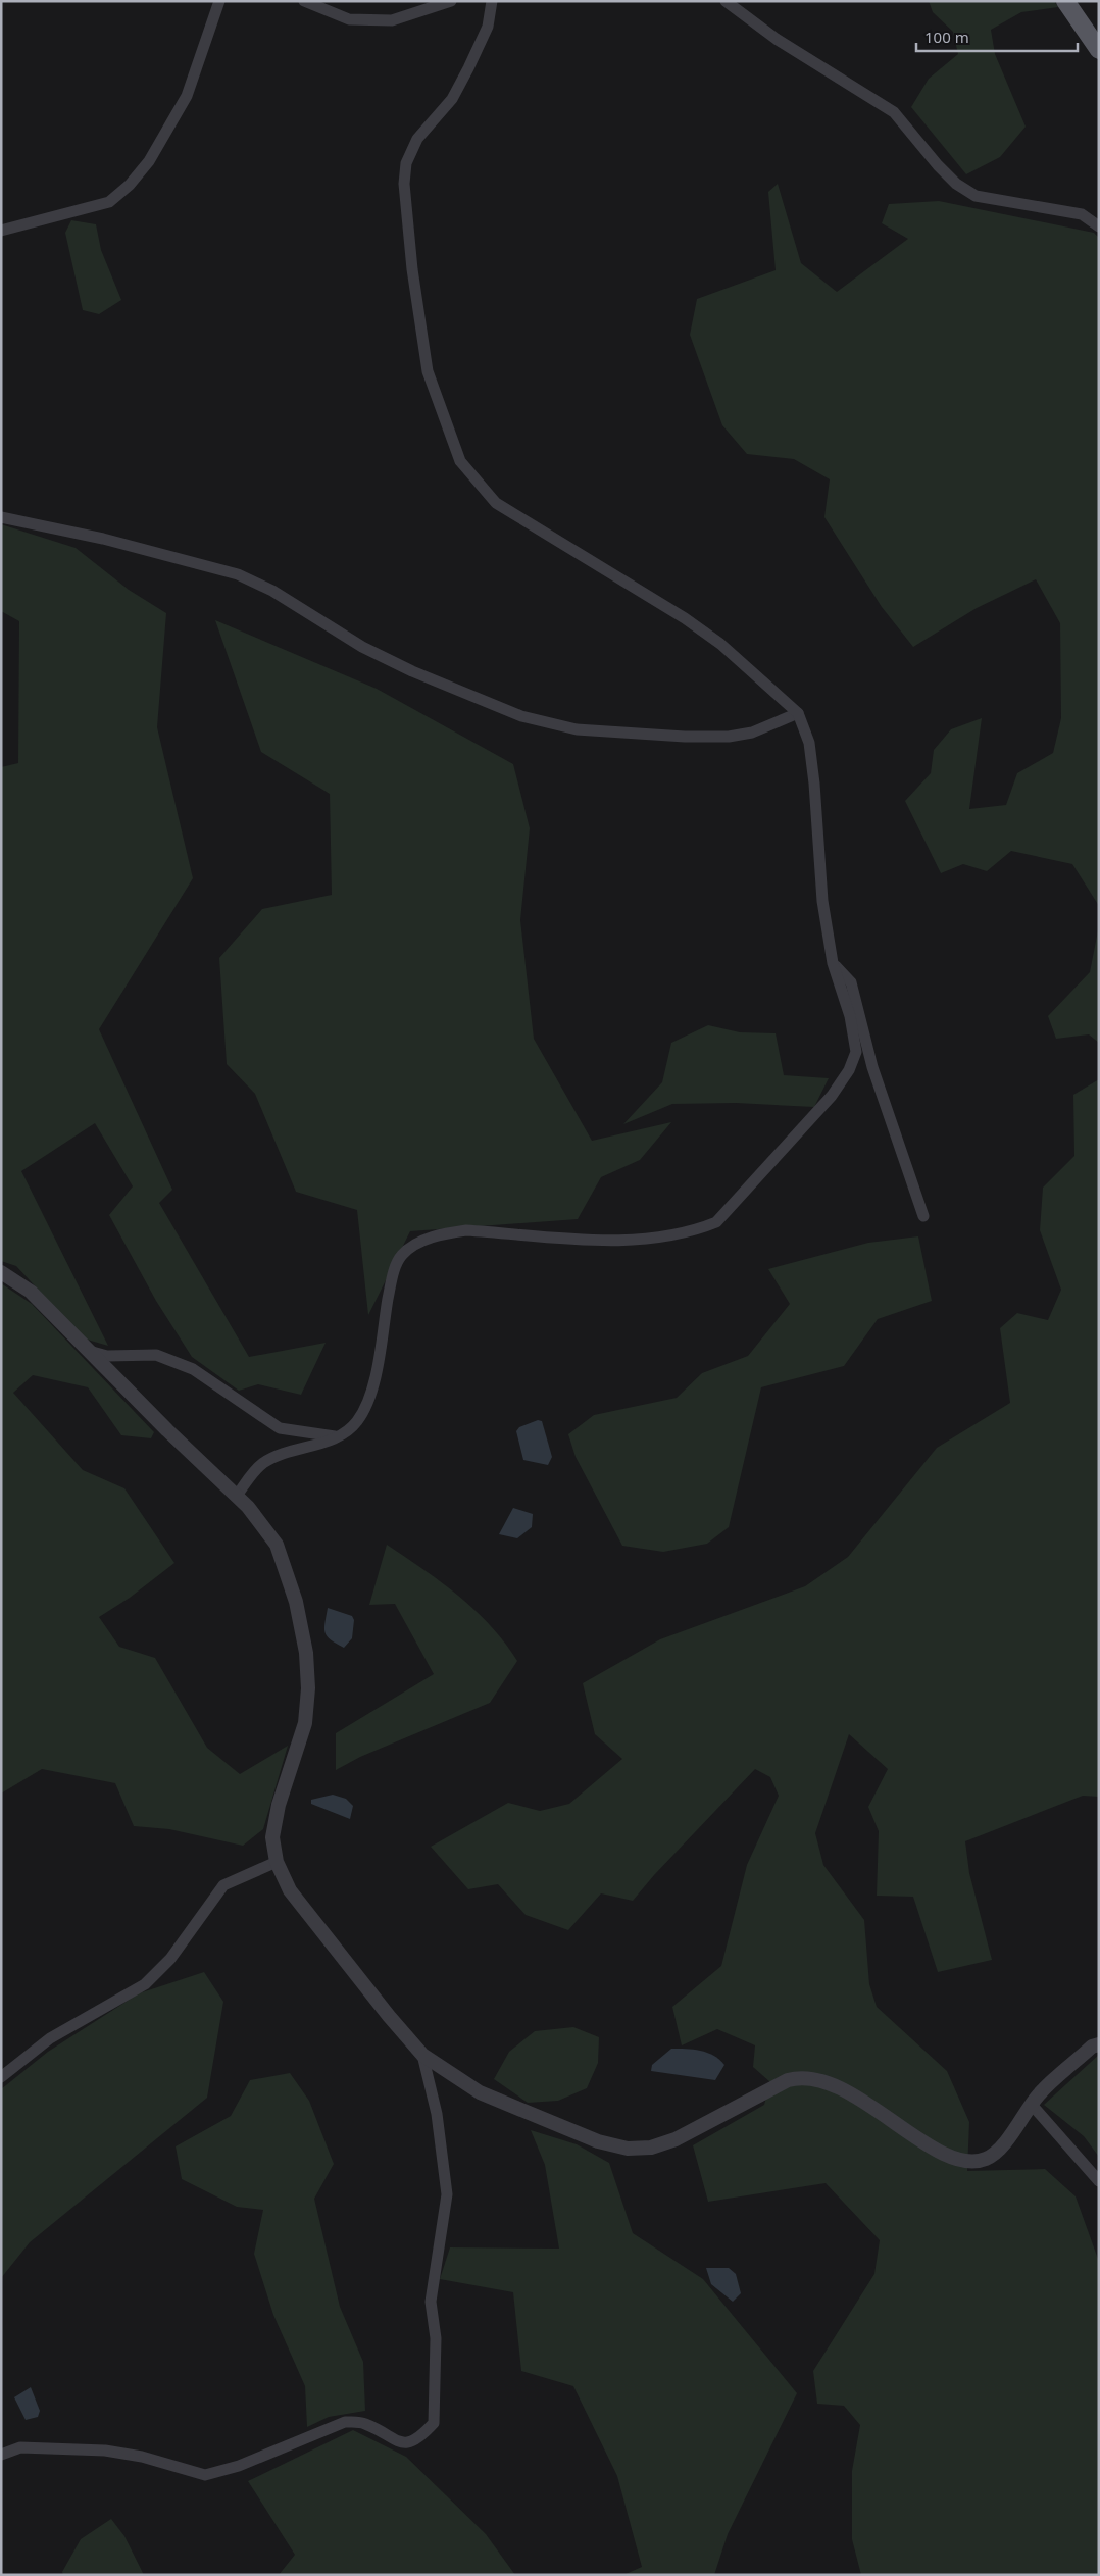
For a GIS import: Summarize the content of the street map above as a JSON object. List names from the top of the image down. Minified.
{"scale_bar":"100 m"}
